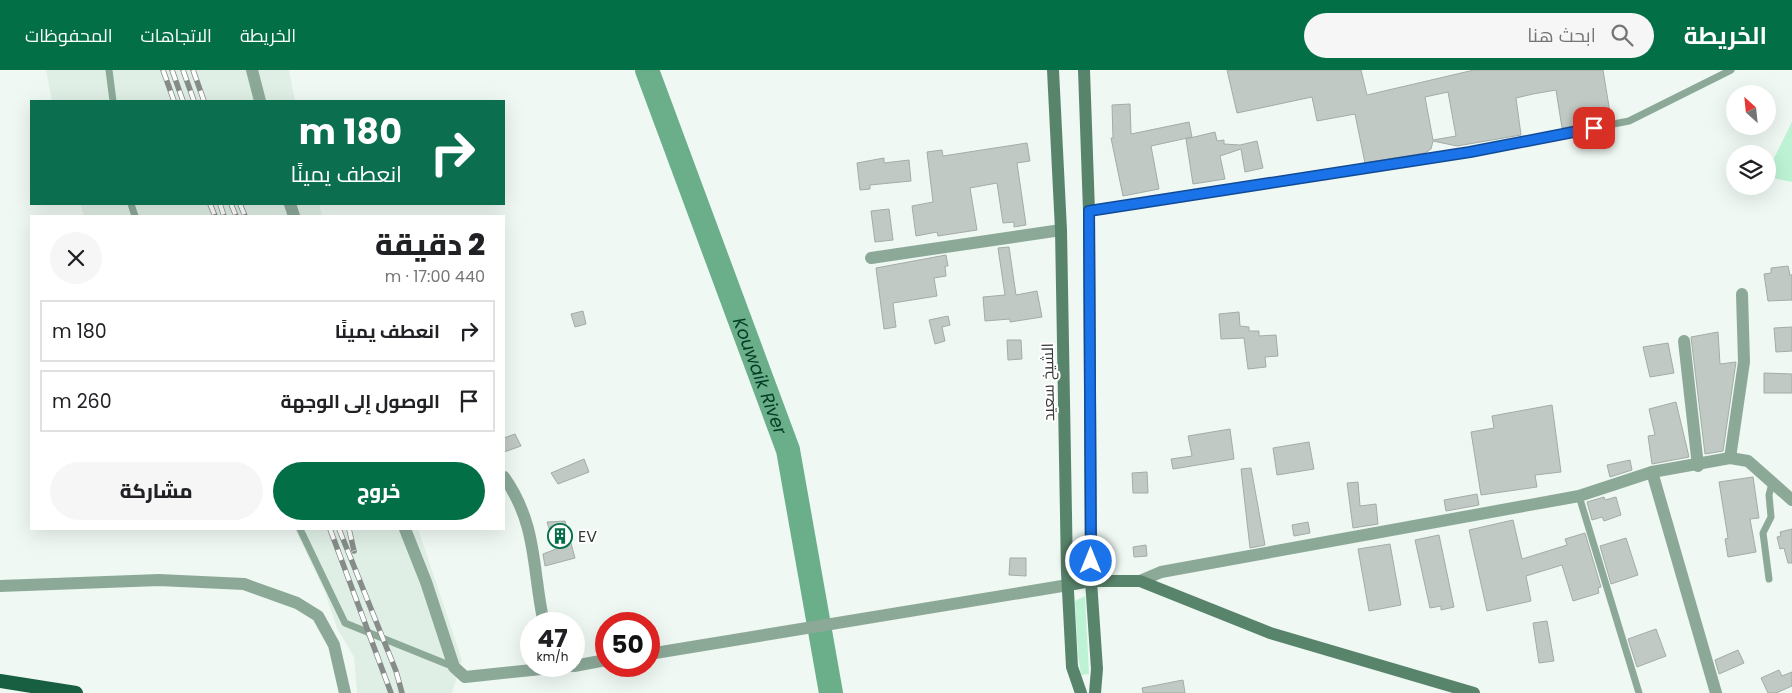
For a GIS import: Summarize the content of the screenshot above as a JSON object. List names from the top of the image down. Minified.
{"streets":{"main road":["الشيخ سعيد"]},"water":["Kouwaik River"],"places":{"building":["EV"]},"north":"top left","page":{"header":"الخريطة","search":"ابحث هنا","nav":["الخريطة","الاتجاهات","المحفوظات"],"turn":["180 m","انعطف يمينًا"],"heading":["2 دقيقة","440 m · 17:00"],"list":[{"name":"انعطف يمينًا","value":"180 m"},{"name":"الوصول إلى الوجهة","value":"260 m"}],"buttons":["خروج","مشاركة"],"speed":"47 km/h","limit":"50"}}
